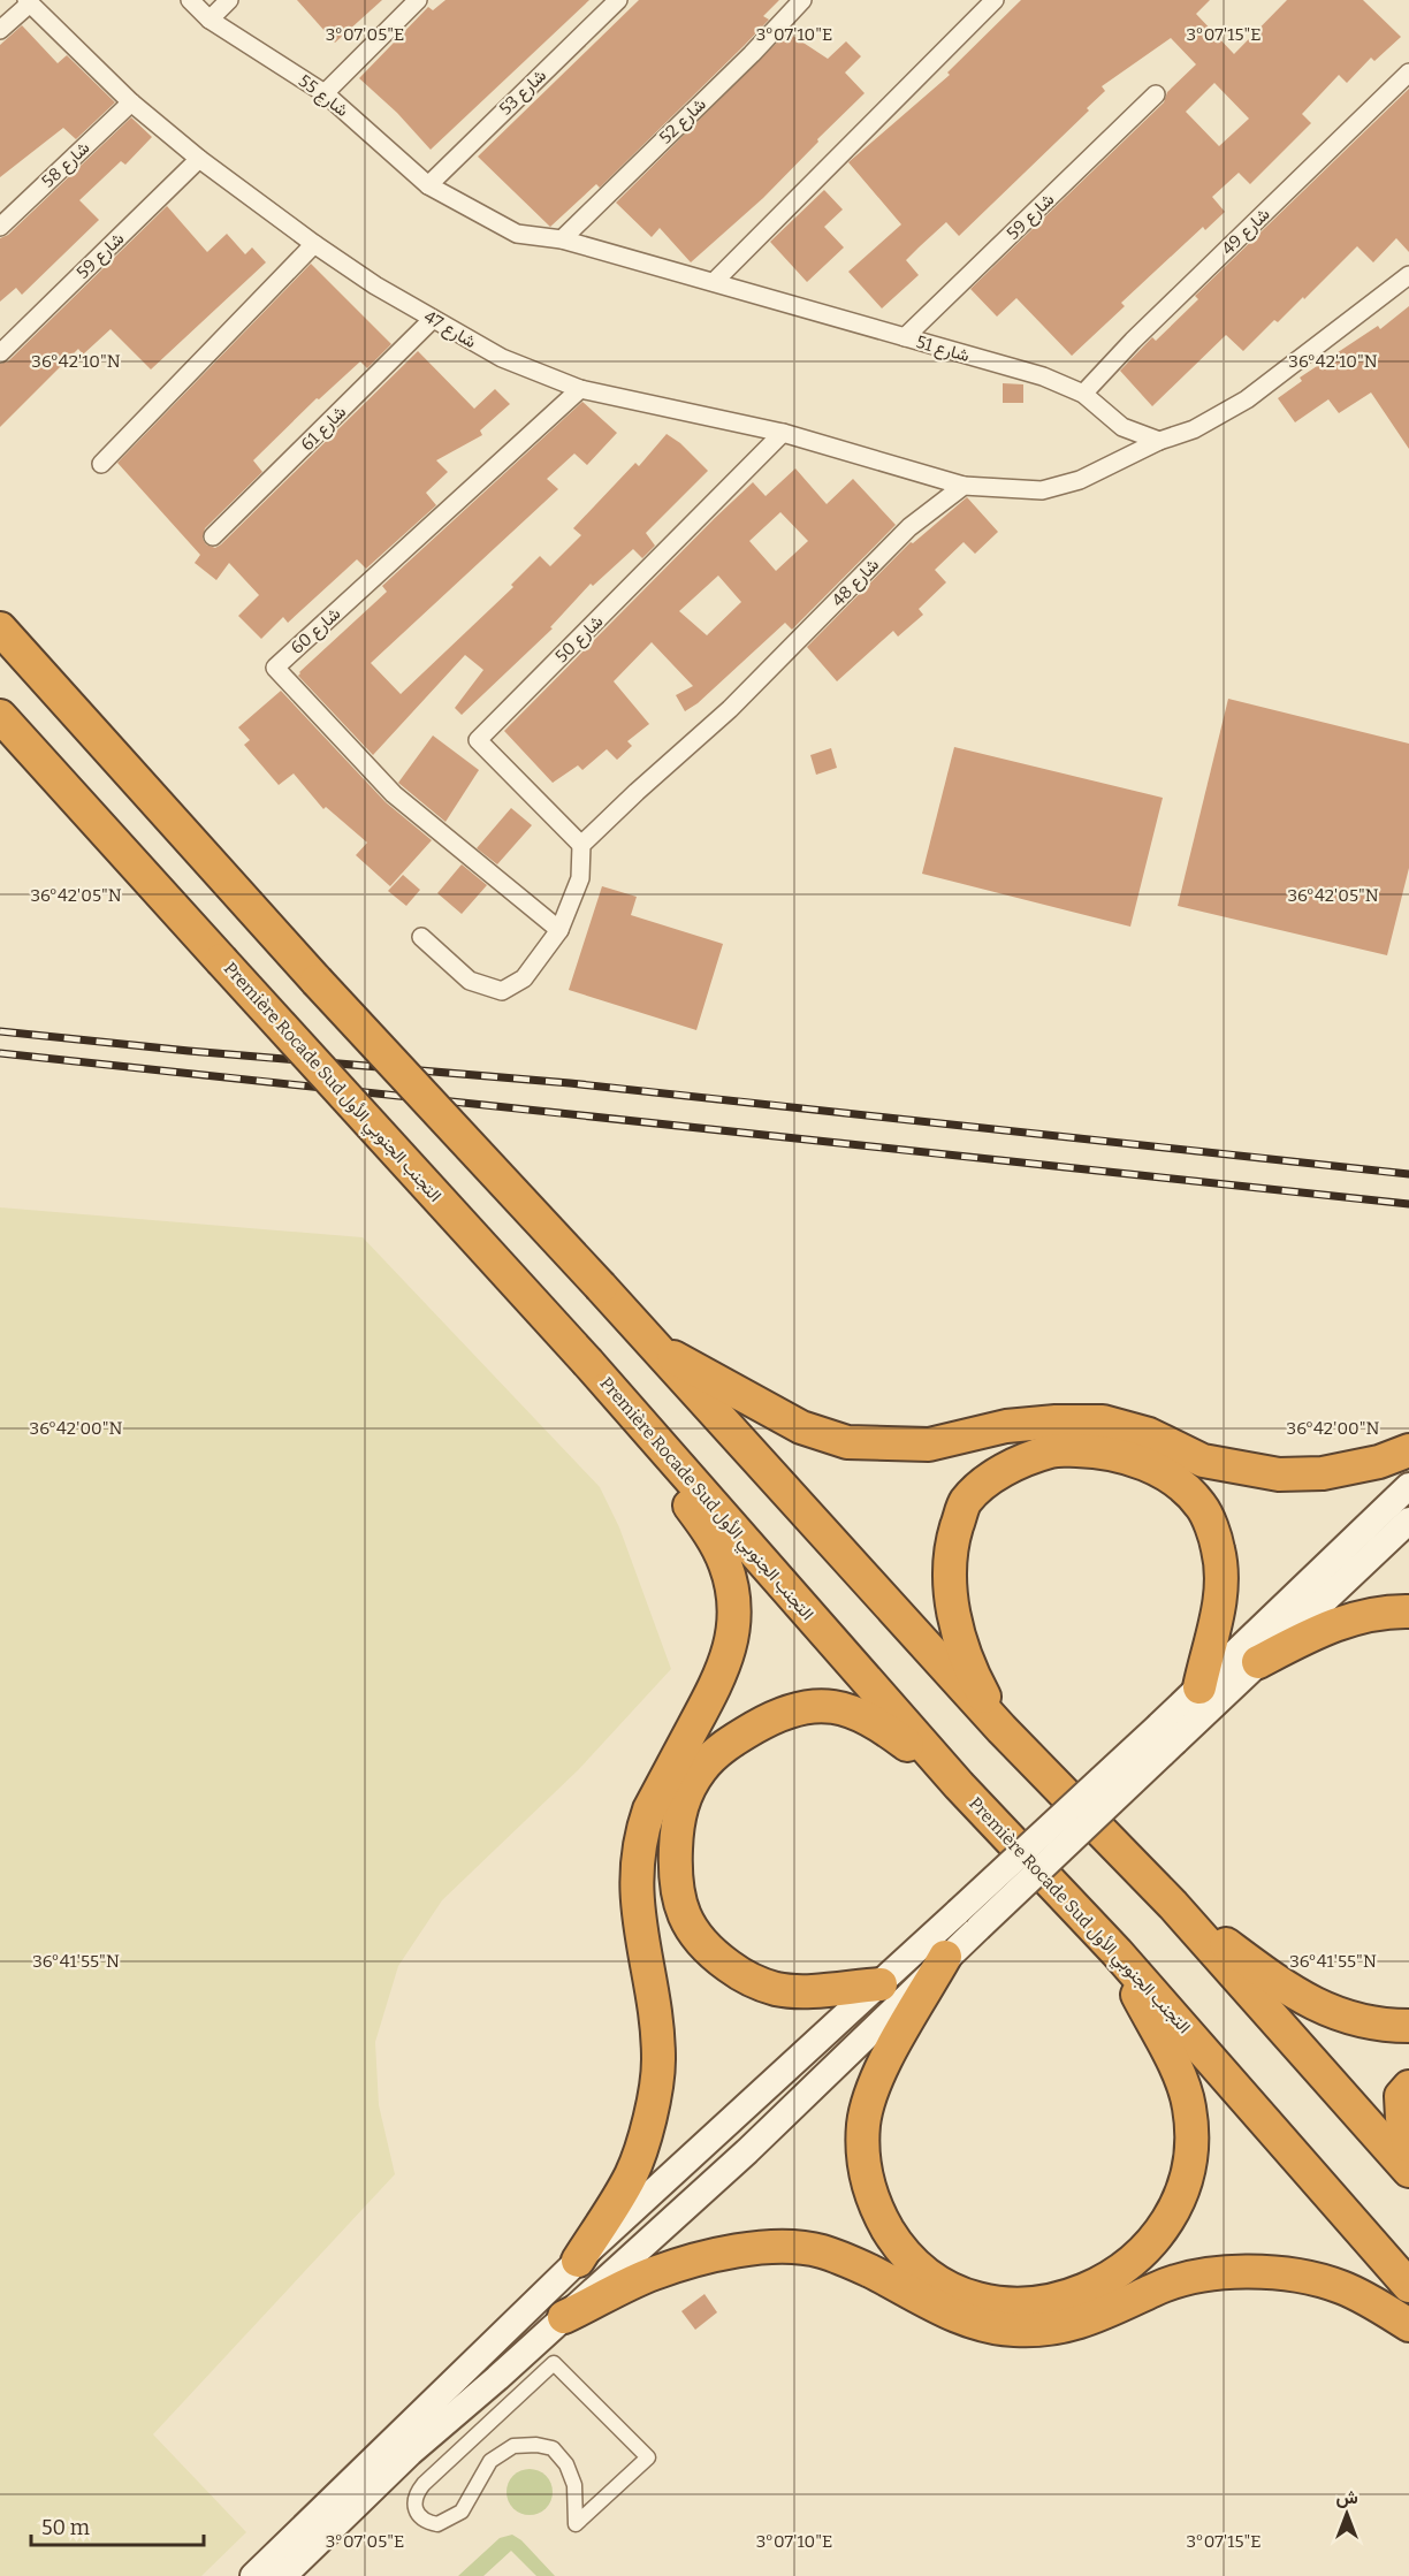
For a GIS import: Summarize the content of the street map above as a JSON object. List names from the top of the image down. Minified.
{"streets":{"highway":["Première Rocade Sud التجنب الجنوبي الأول"],"street":["شارع 53","شارع 55","شارع 52","شارع 58","شارع 59","شارع 49","شارع 47","شارع 51","شارع 61","شارع 48","شارع 60","شارع 50"]},"crossings":[["شارع 53","شارع 55"],["شارع 53","شارع 51"],["شارع 55","شارع 51"],["شارع 52","شارع 51"],["شارع 58","شارع 47"],["شارع 59","شارع 47"],["شارع 59","شارع 51"],["شارع 49","شارع 51"],["شارع 47","شارع 61"],["شارع 47","شارع 48"],["شارع 47","شارع 60"],["شارع 47","شارع 50"],["شارع 48","شارع 50"]],"scale_bar":"50 m","north":"top","coordinates":["3°07'05\"E","3°07'10\"E","3°07'15\"E","36°42'10\"N","36°42'05\"N","36°42'00\"N","36°41'55\"N"]}
